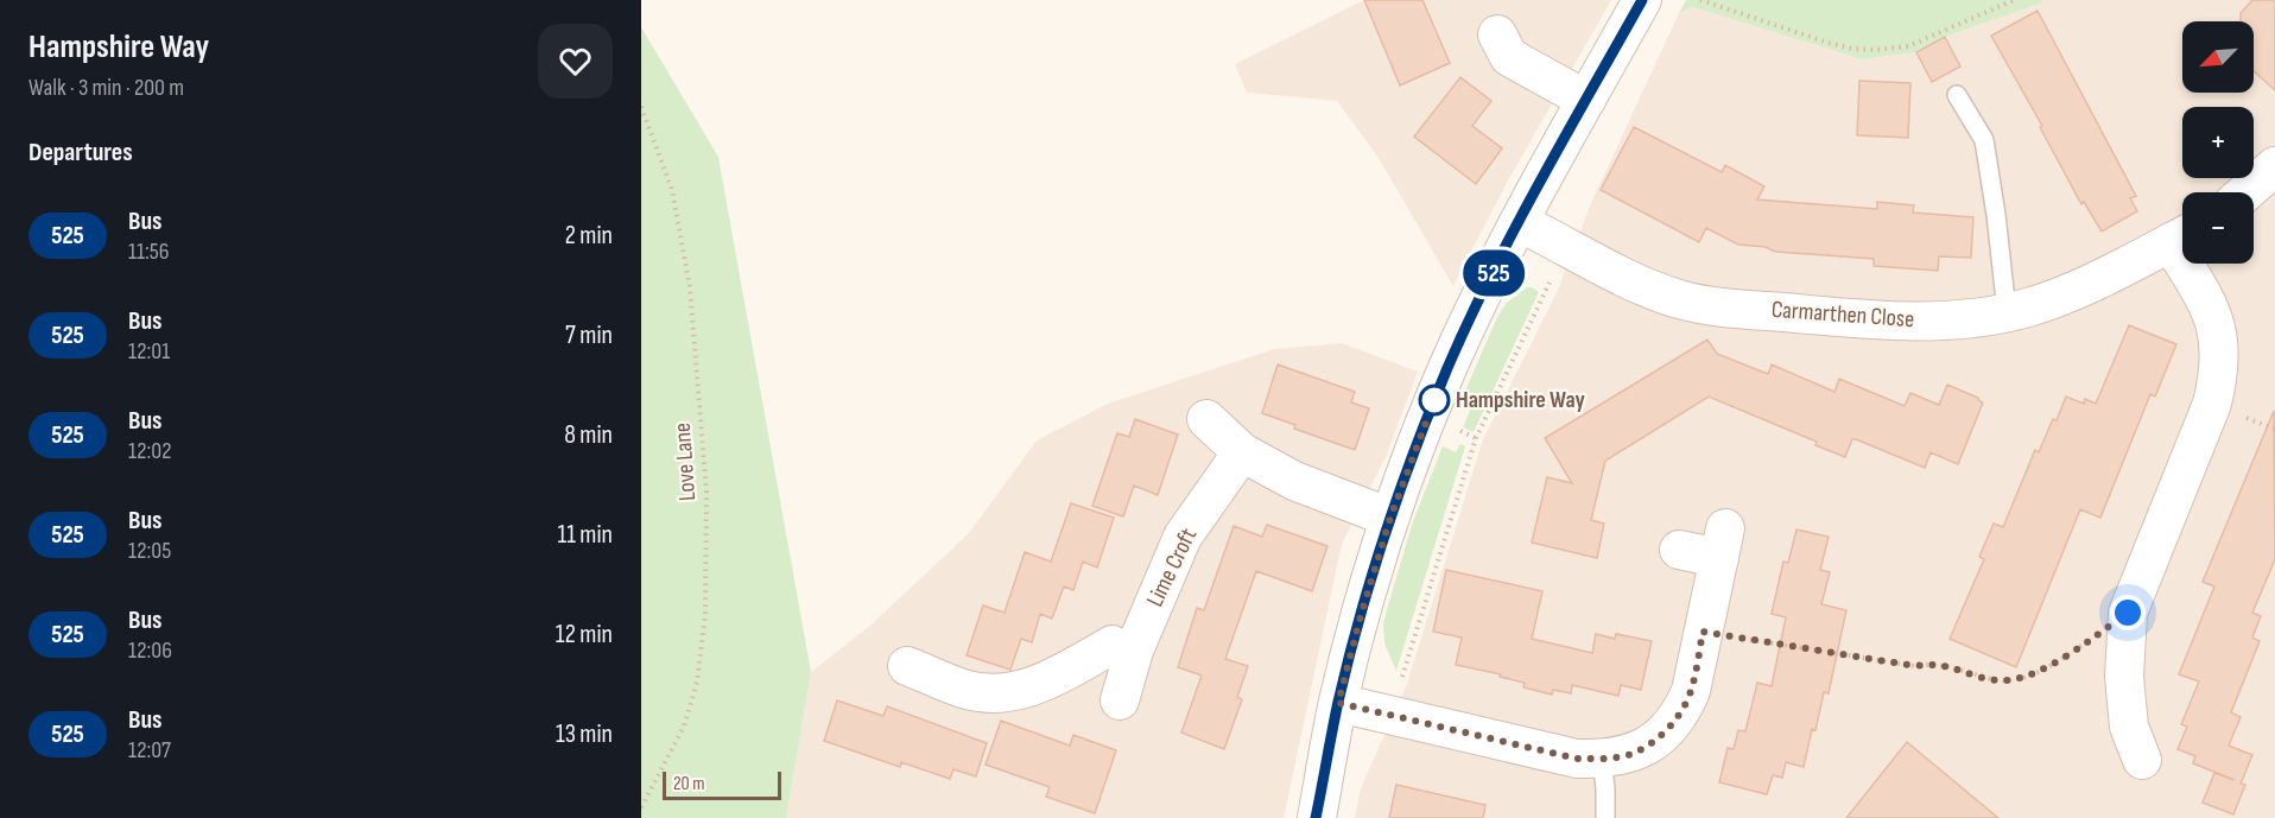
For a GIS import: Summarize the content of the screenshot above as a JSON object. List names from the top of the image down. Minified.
{"streets":{"street":["Carmarthen Close","Lime Croft"],"path":["Love Lane"]},"places":["Hampshire Way"],"lines":["bus line 525"],"scale_bar":"20 m","north":"bottom left","page":{"heading":[["Hampshire Way","Walk · 3 min · 200 m"],"Departures"],"on_map":"525","map_buttons":["+","−"],"list":[{"mark":"525","name":"Bus","note":"11:56","value":"2 min"},{"mark":"525","name":"Bus","note":"12:01","value":"7 min"},{"mark":"525","name":"Bus","note":"12:02","value":"8 min"},{"mark":"525","name":"Bus","note":"12:05","value":"11 min"},{"mark":"525","name":"Bus","note":"12:06","value":"12 min"},{"mark":"525","name":"Bus","note":"12:07","value":"13 min"}],"scale":"20 m"}}
